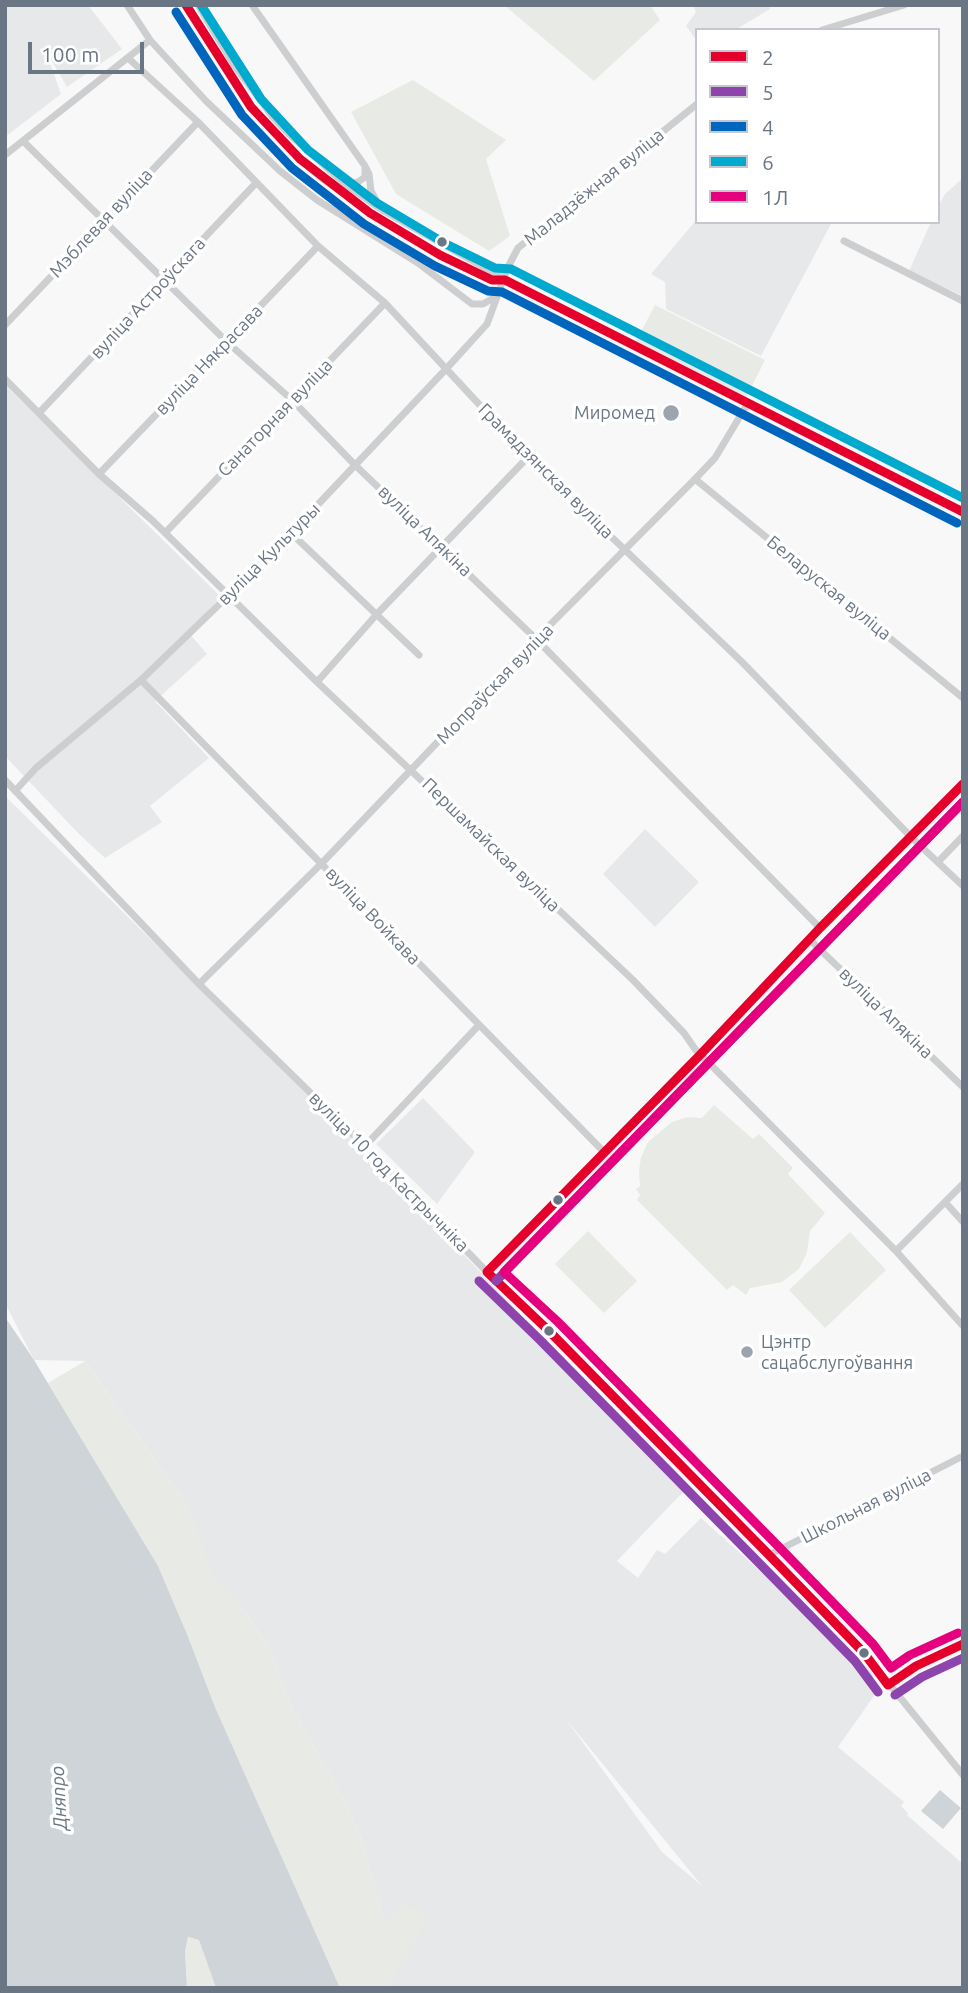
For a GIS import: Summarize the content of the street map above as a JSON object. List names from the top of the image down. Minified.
{"streets":{"street":["Маладзёжная вуліца","Мэблевая вуліца","вуліца Астроўскага","вуліца Някрасава","Санаторная вуліца","Грамадзянская вуліца","вуліца Апякіна","вуліца Культуры","Беларуская вуліца","Мопраўская вуліца","Першамайская вуліца","вуліца Войкава","вуліца 10 год Кастрычніка","Школьная вуліца"]},"crossings":[["Маладзёжная вуліца","вуліца Культуры"],["Мэблевая вуліца","Грамадзянская вуліца"],["Мэблевая вуліца","вуліца Апякіна"],["вуліца Астроўскага","Грамадзянская вуліца"],["вуліца Астроўскага","вуліца Апякіна"],["вуліца Астроўскага","Першамайская вуліца"],["вуліца Някрасава","Грамадзянская вуліца"],["вуліца Някрасава","вуліца Апякіна"],["вуліца Някрасава","Першамайская вуліца"],["Санаторная вуліца","Грамадзянская вуліца"],["Санаторная вуліца","вуліца Апякіна"],["Санаторная вуліца","Першамайская вуліца"],["Грамадзянская вуліца","вуліца Культуры"],["Грамадзянская вуліца","Мопраўская вуліца"],["вуліца Апякіна","вуліца Культуры"],["вуліца Апякіна","Мопраўская вуліца"],["вуліца Культуры","Першамайская вуліца"],["вуліца Культуры","вуліца Войкава"],["вуліца Культуры","вуліца 10 год Кастрычніка"],["Беларуская вуліца","Мопраўская вуліца"],["Мопраўская вуліца","Першамайская вуліца"],["Мопраўская вуліца","вуліца Войкава"],["Мопраўская вуліца","вуліца 10 год Кастрычніка"],["вуліца 10 год Кастрычніка","Школьная вуліца"]],"water":["Дняпро"],"places":["Миромед","Цэнтр сацабслугоўвання"],"lines":["transit line 2","transit line 6","transit line 4","transit line 5","transit line 1Л"],"legend":["2","5","4","6","1Л"],"scale_bar":"100 m"}
